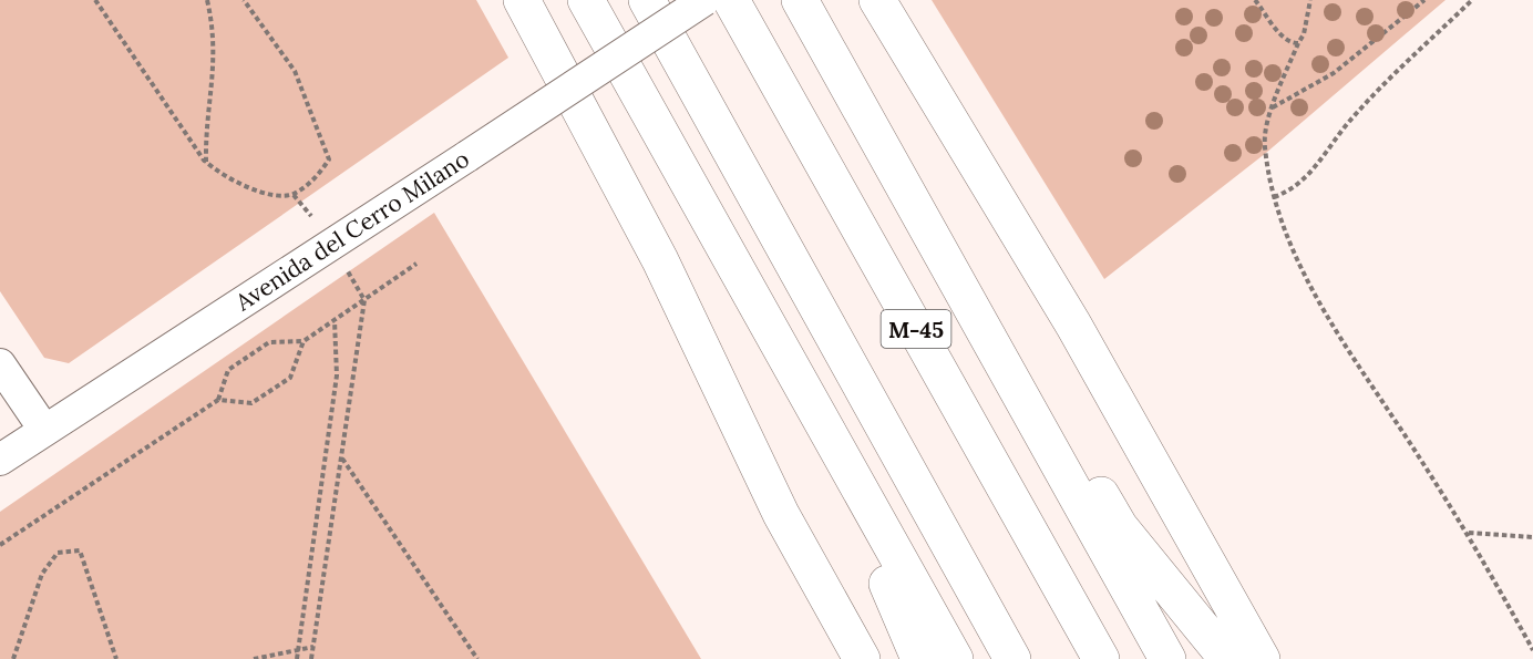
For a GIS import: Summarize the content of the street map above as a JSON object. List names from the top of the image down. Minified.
{"streets":{"highway":["M-45"],"street":["Avenida del Cerro Milano"]}}
